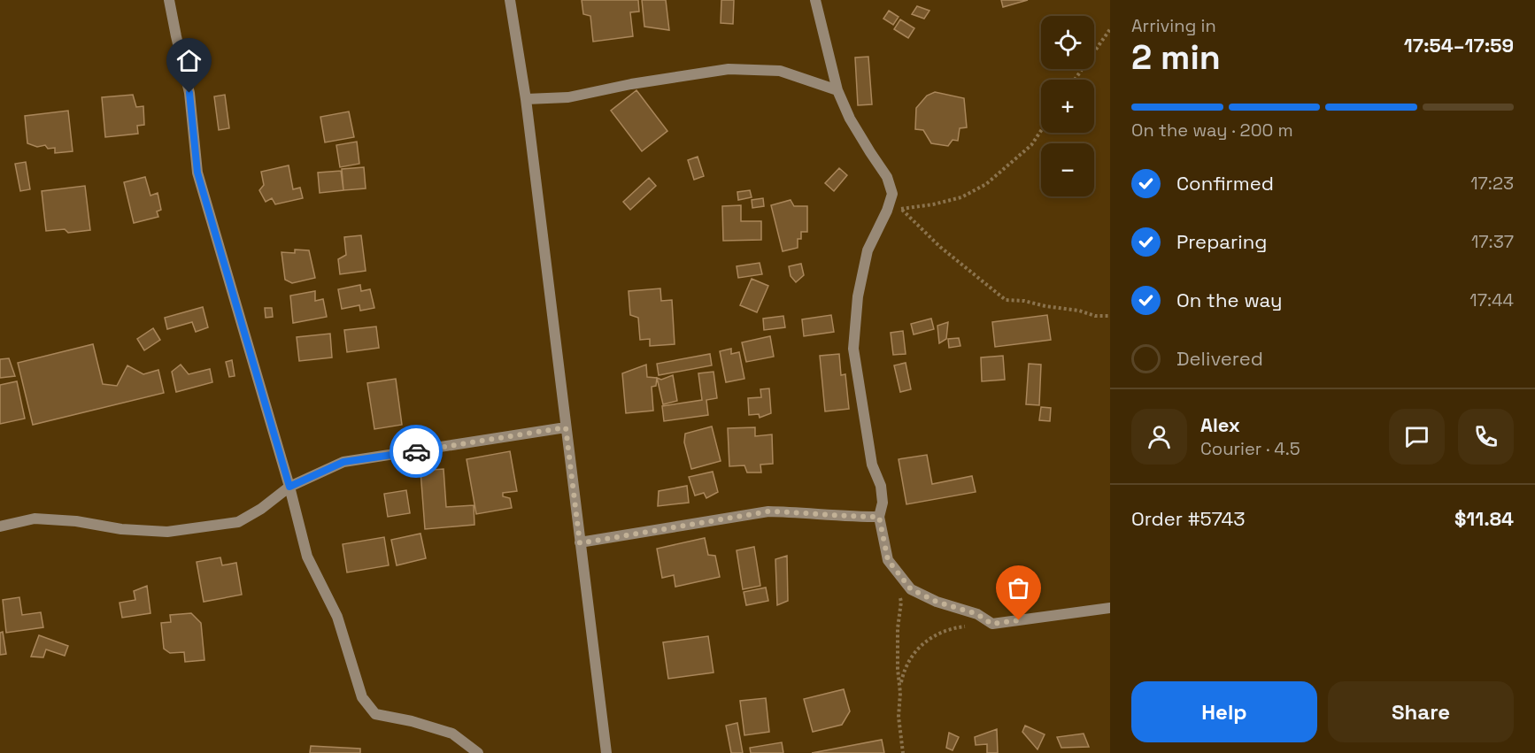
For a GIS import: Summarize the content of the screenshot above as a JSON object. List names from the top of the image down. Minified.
{"page":{"heading":["2 min","Arriving in","17:54–17:59"],"panel":["Alex","Courier · 4.5","Order #5743","$11.84"],"map_buttons":["+","−"],"bar":"On the way · 200 m","list":[["Confirmed","17:23"],["Preparing","17:37"],["On the way","17:44"],"Delivered"],"buttons":["Help","Share"]}}
